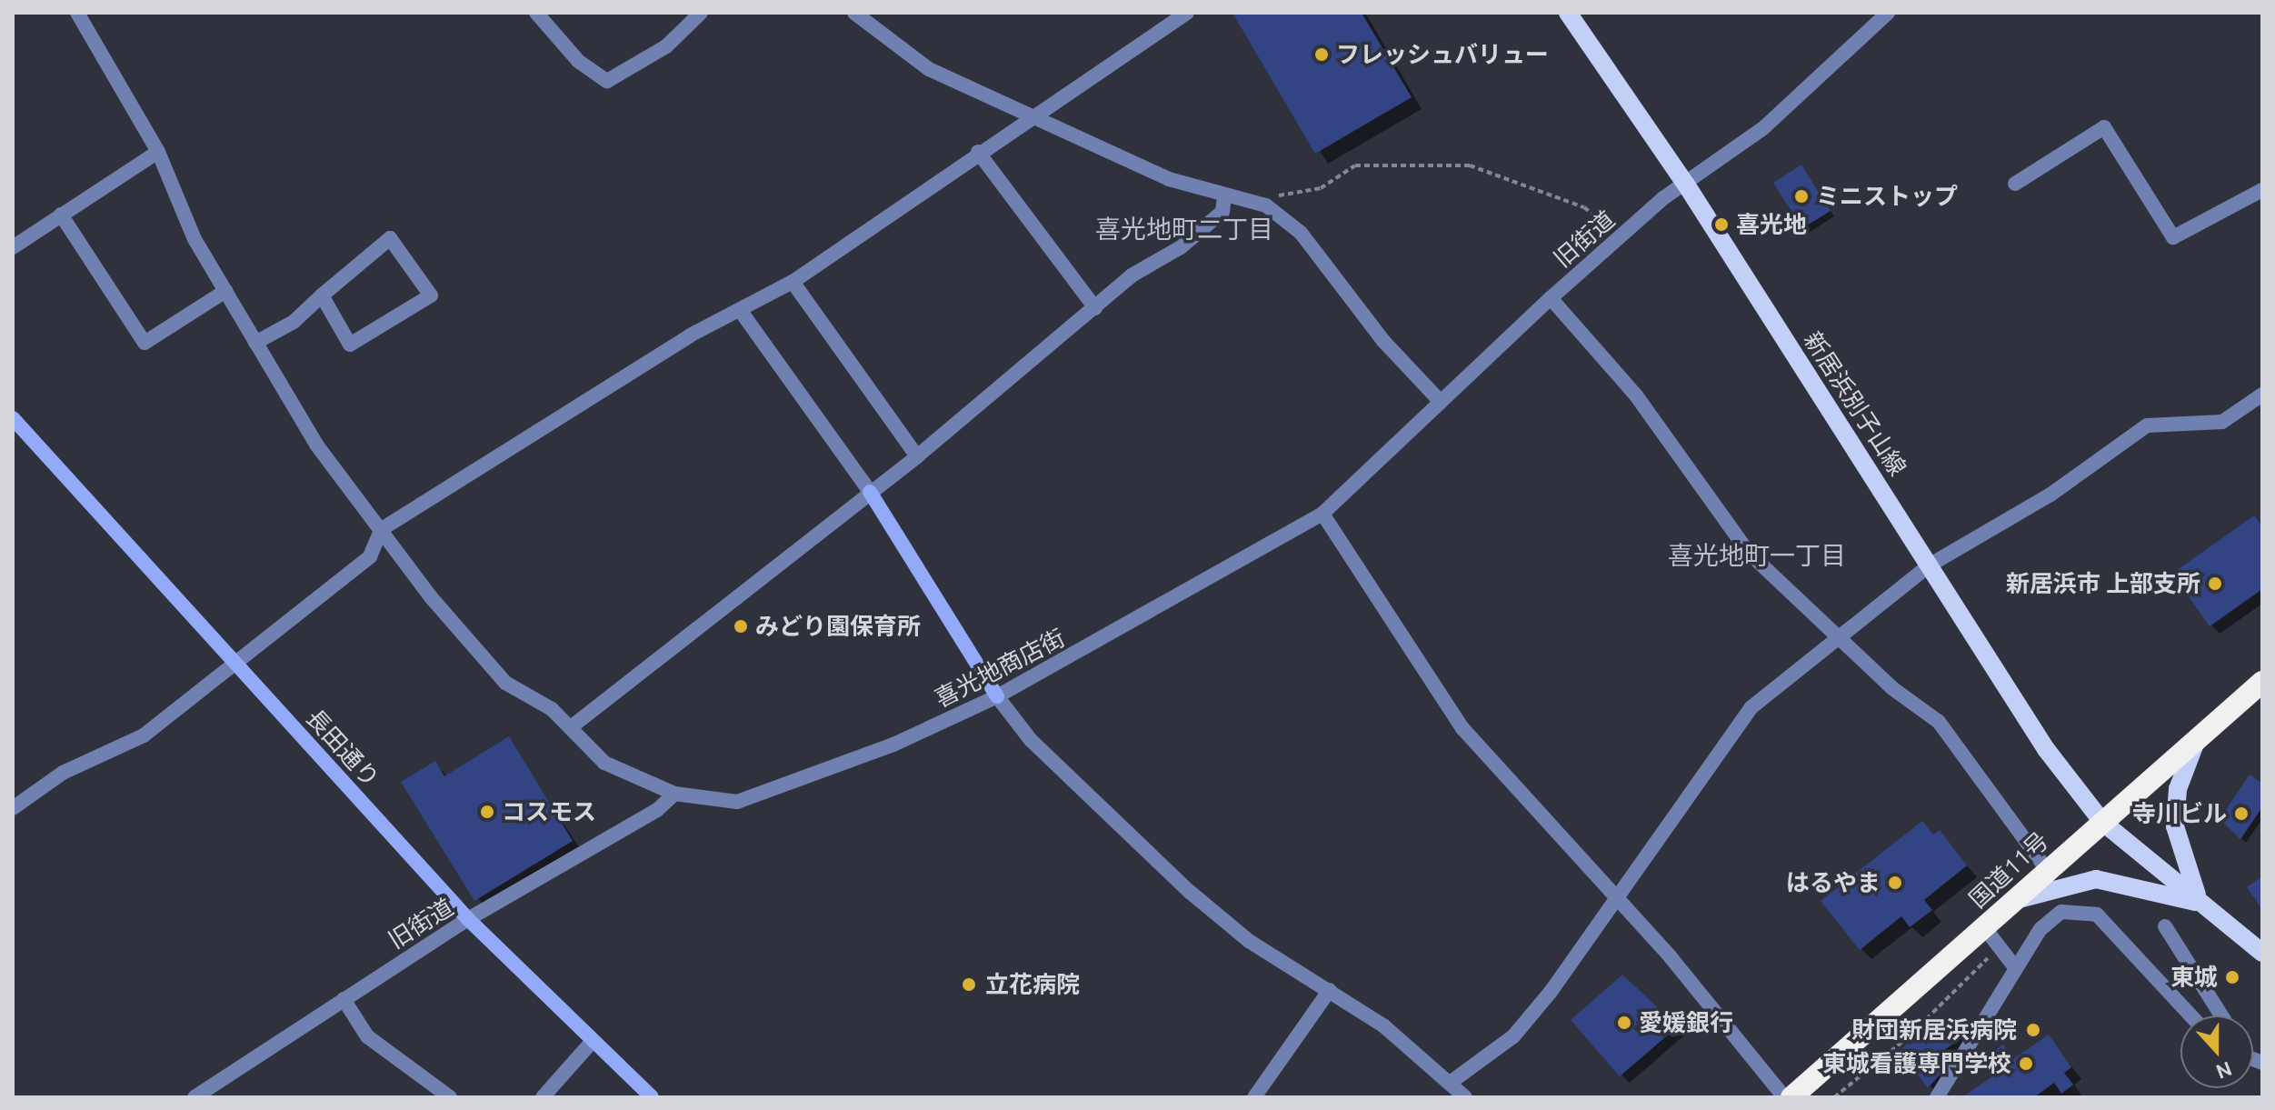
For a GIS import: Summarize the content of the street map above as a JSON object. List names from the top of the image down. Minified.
{"streets":{"highway":["国道11号"],"main road":["新居浜別子山線"],"street":["旧街道","喜光地商店街","長田通り"]},"crossings":[["旧街道","新居浜別子山線"],["旧街道","喜光地商店街"],["旧街道","長田通り"],["新居浜別子山線","国道11号"]],"districts":["喜光地町二丁目","喜光地町一丁目"],"places":["フレッシュバリュー","ミニストップ","喜光地","新居浜市 上部支所","みどり園保育所","コスモス","寺川ビル","はるやま","東城","立花病院","愛媛銀行","財団新居浜病院","東城看護専門学校"],"north":"bottom"}
